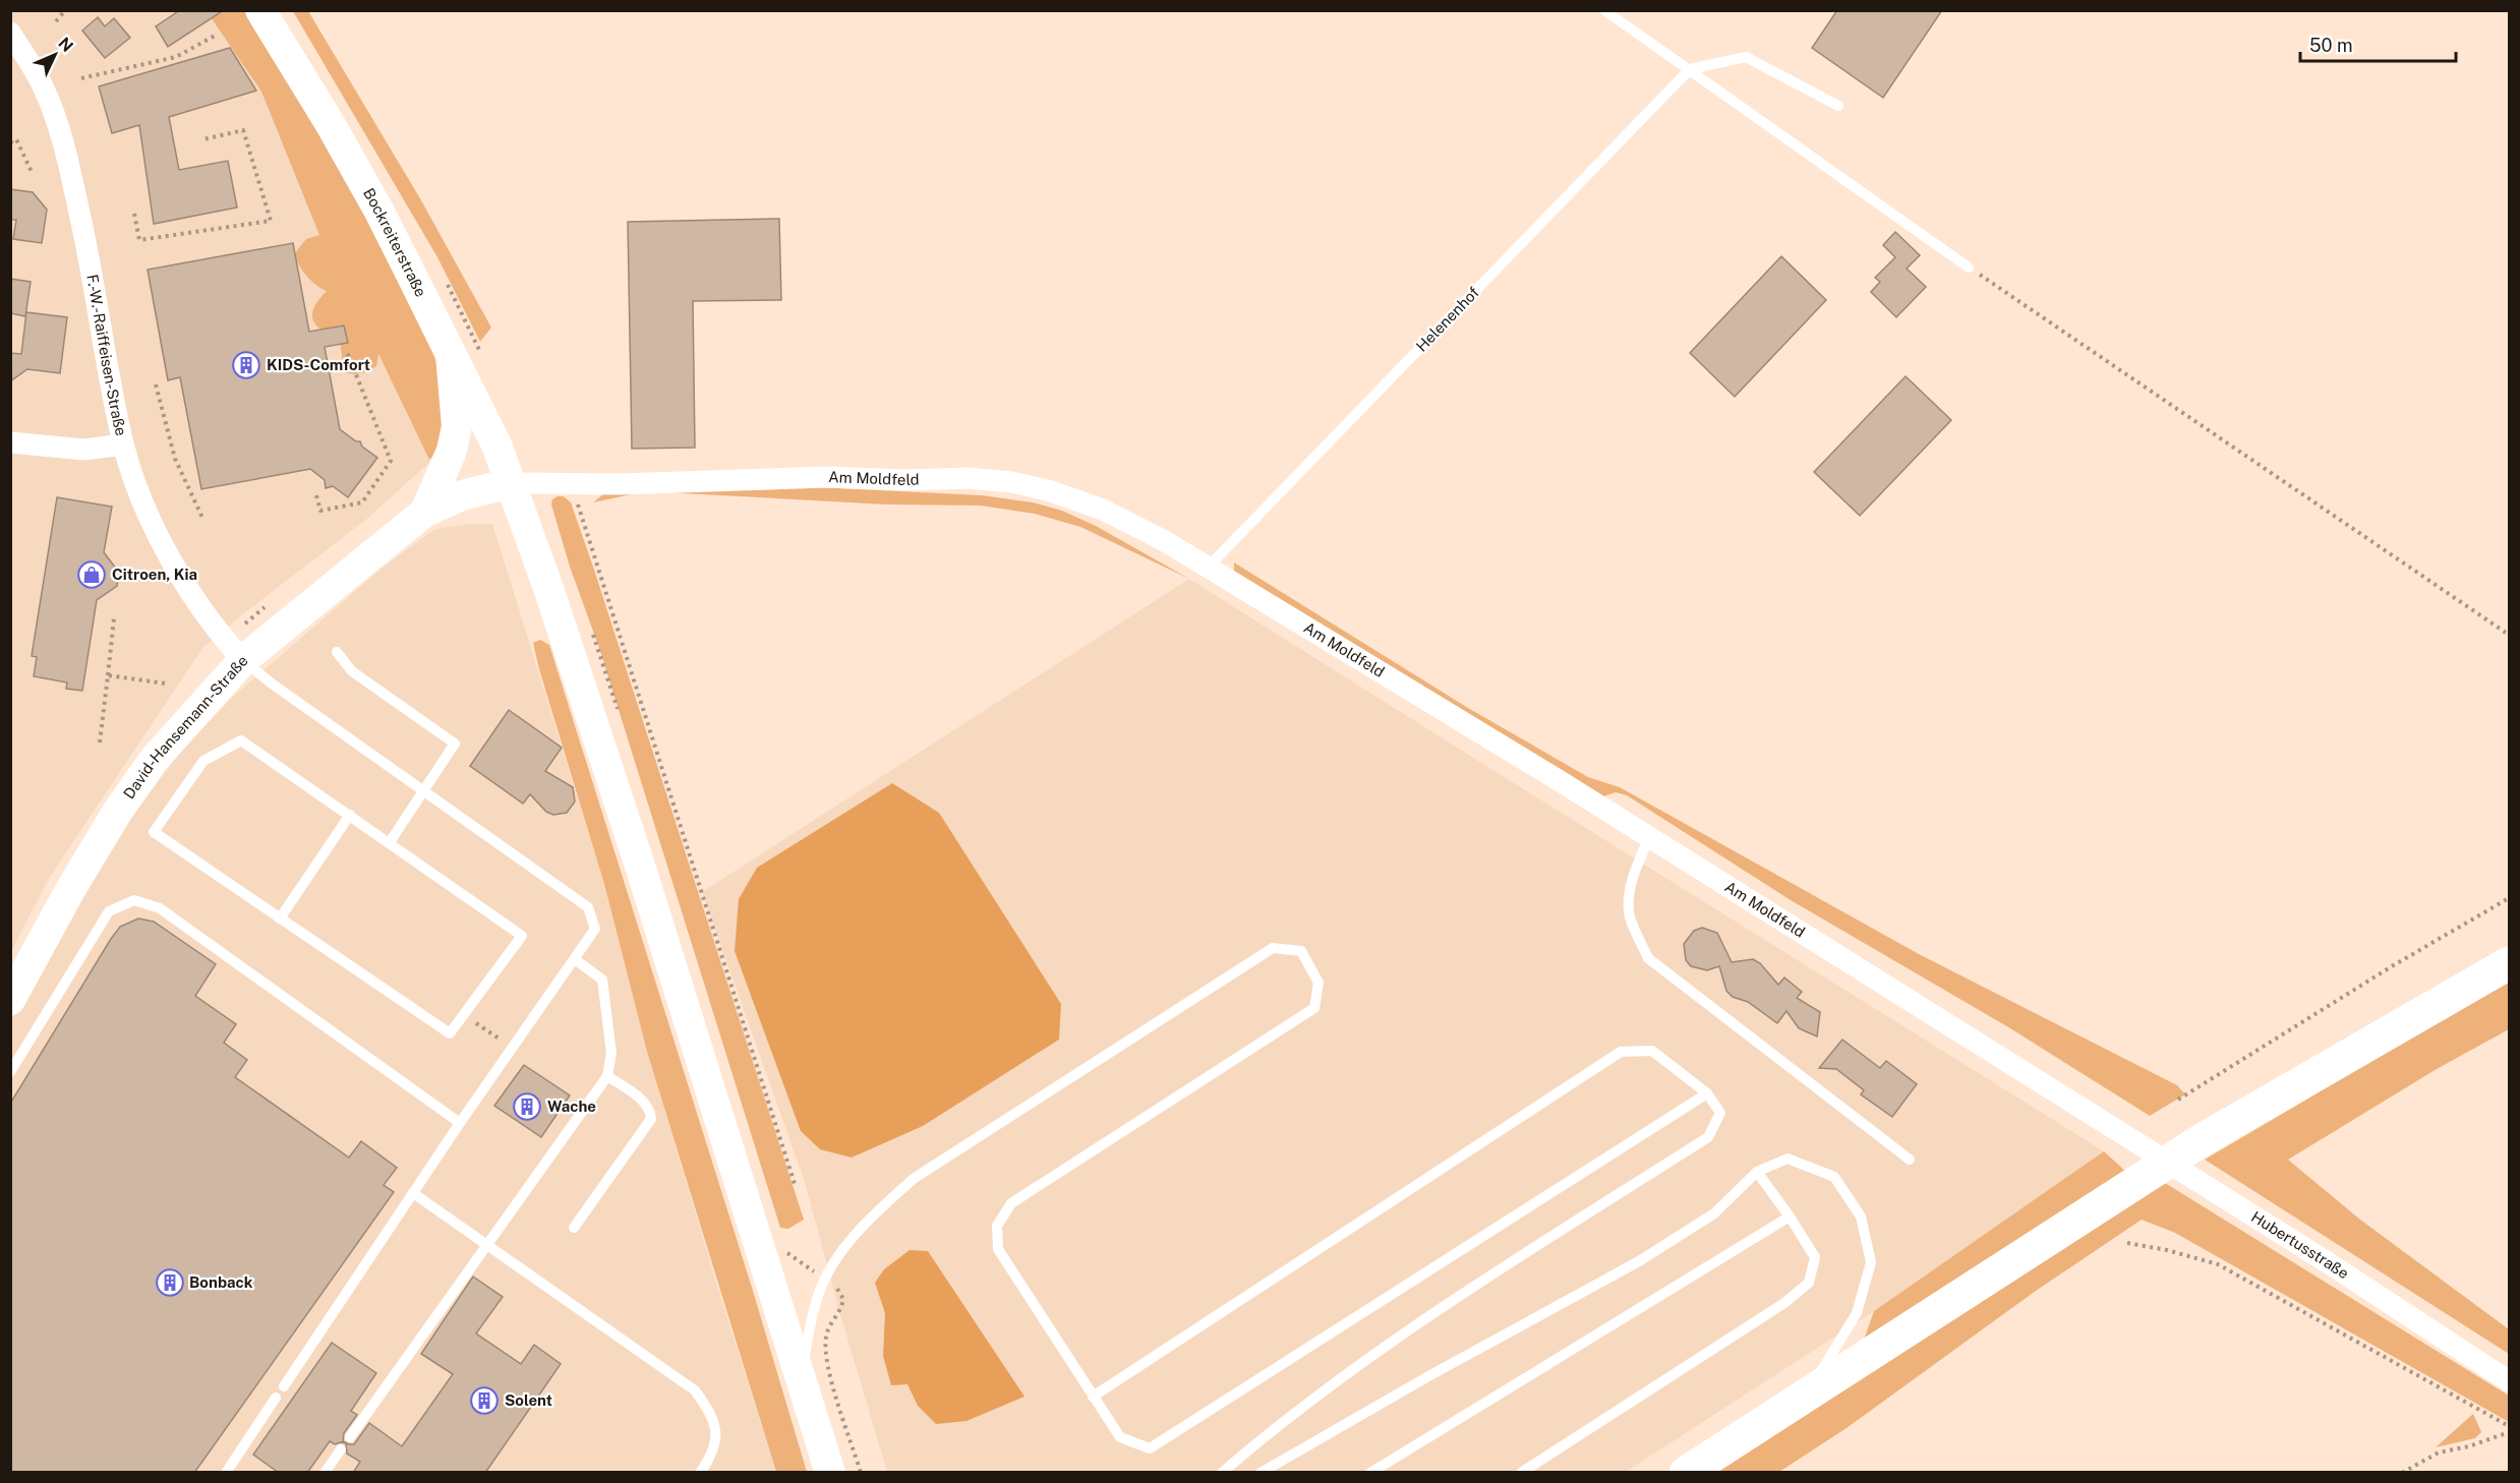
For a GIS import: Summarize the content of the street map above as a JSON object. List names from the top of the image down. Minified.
{"streets":{"main road":["Bockreiterstraße","David-Hansemann-Straße"],"street":["F.-W.-Raiffeisen-Straße","Am Moldfeld","Hubertusstraße"],"lane":["Helenenhof"]},"crossings":[["Bockreiterstraße","Am Moldfeld"],["Bockreiterstraße","David-Hansemann-Straße"],["Helenenhof","Am Moldfeld"],["F.-W.-Raiffeisen-Straße","David-Hansemann-Straße"],["Am Moldfeld","David-Hansemann-Straße"],["Am Moldfeld","Hubertusstraße"]],"places":{"building":["KIDS-Comfort","Wache","Bonback","Solent"],"shop":["Citroen, Kia"]},"scale_bar":"50 m","north":"top right"}
